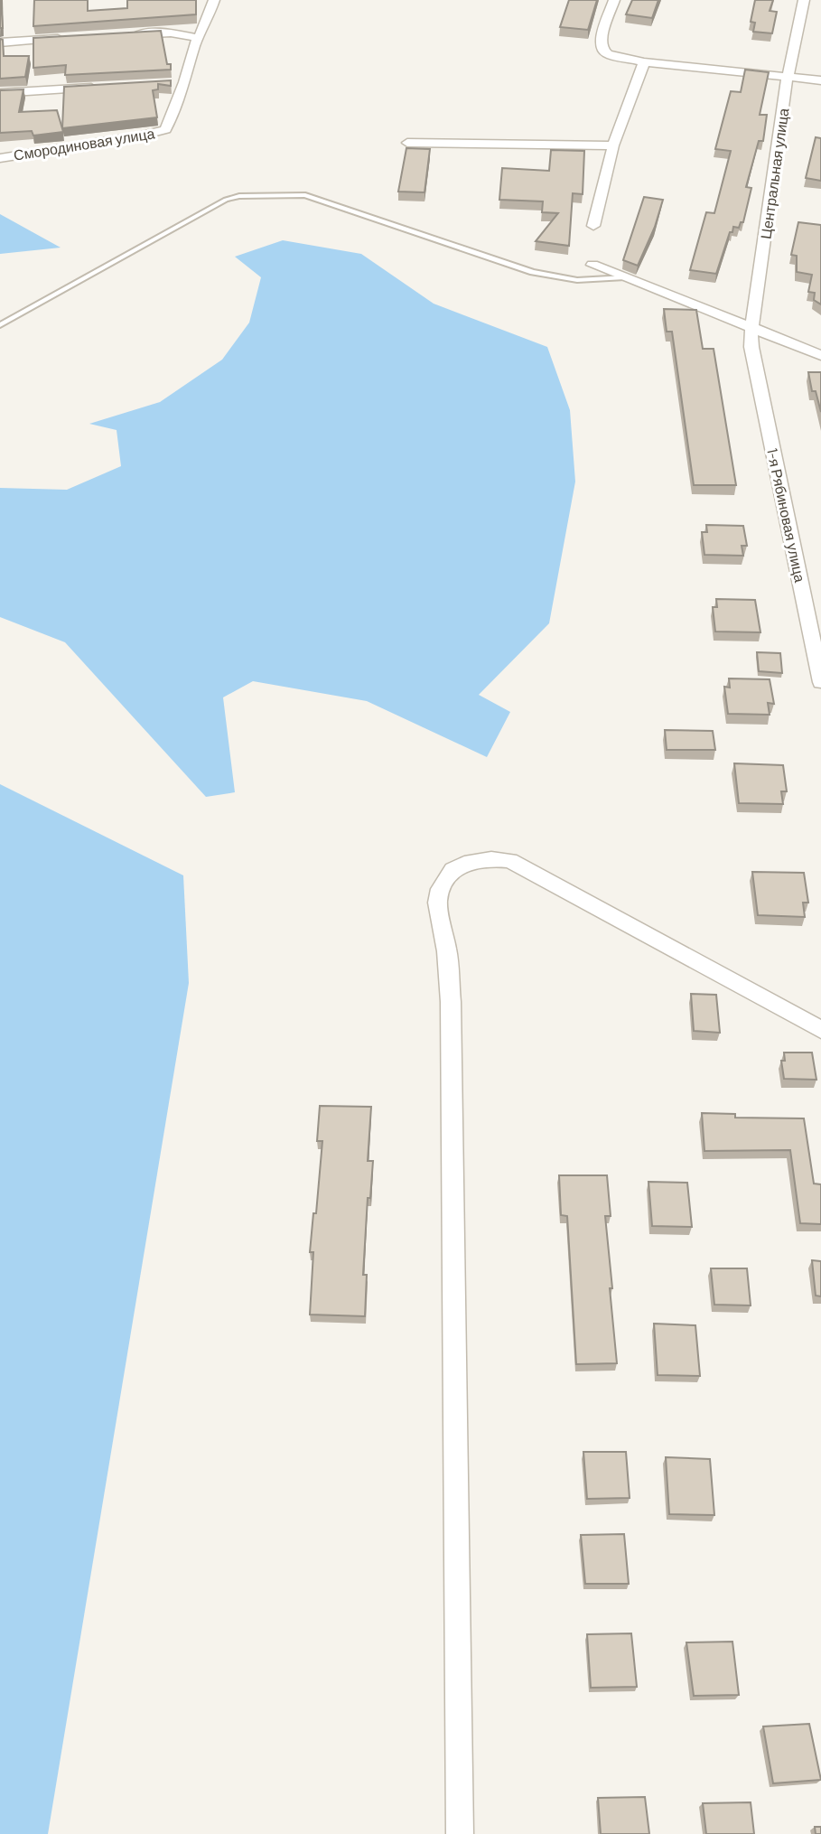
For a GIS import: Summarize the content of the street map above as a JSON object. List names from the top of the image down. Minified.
{"streets":{"street":["Смородиновая улица","Центральная улица","1-я Рябиновая улица"]},"crossings":[["Центральная улица","1-я Рябиновая улица"]]}
